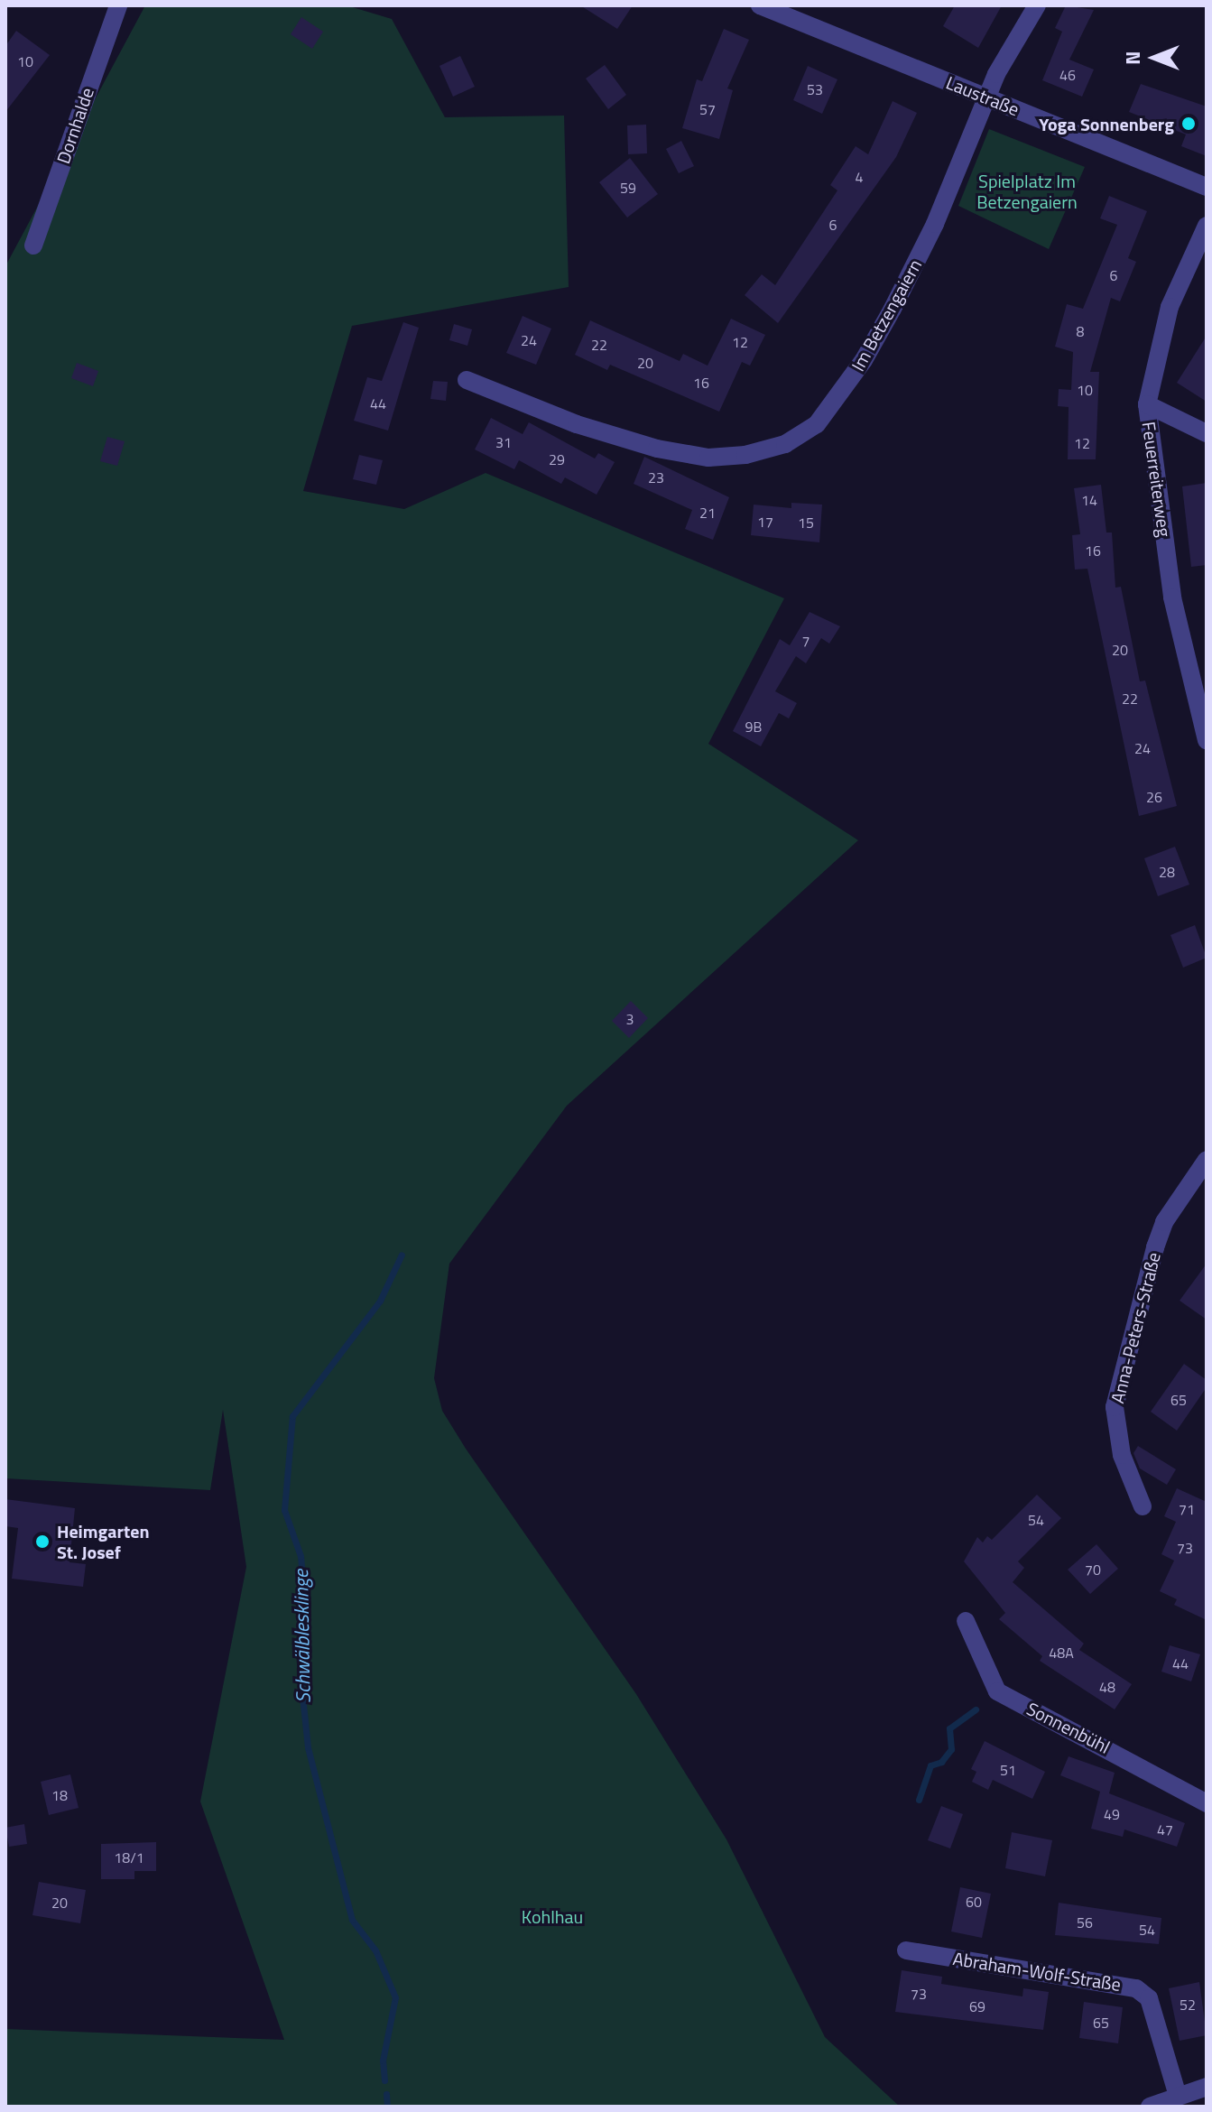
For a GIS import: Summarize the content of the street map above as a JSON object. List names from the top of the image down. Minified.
{"streets":{"street":["Laustraße","Dornhalde","Im Betzengaiern","Feuerreiterweg","Anna-Peters-Straße","Sonnenbühl","Abraham-Wolf-Straße"]},"crossings":[["Laustraße","Im Betzengaiern"]],"water":["Schwälblesklinge"],"parks":["Spielplatz Im Betzengaiern","Kohlhau"],"places":["Yoga Sonnenberg","Heimgarten St. Josef"],"house_numbers":["10","46","53","57","4","59","6","6","8","24","12","22","20","16","10","44","31","12","29","23","14","21","17","15","16","7","20","22","9B","24","26","28","3","65","71","54","73","70","48A","44","48","51","18","49","47","18/1","60","20","56","54","73","52","69","65"],"north":"left"}
